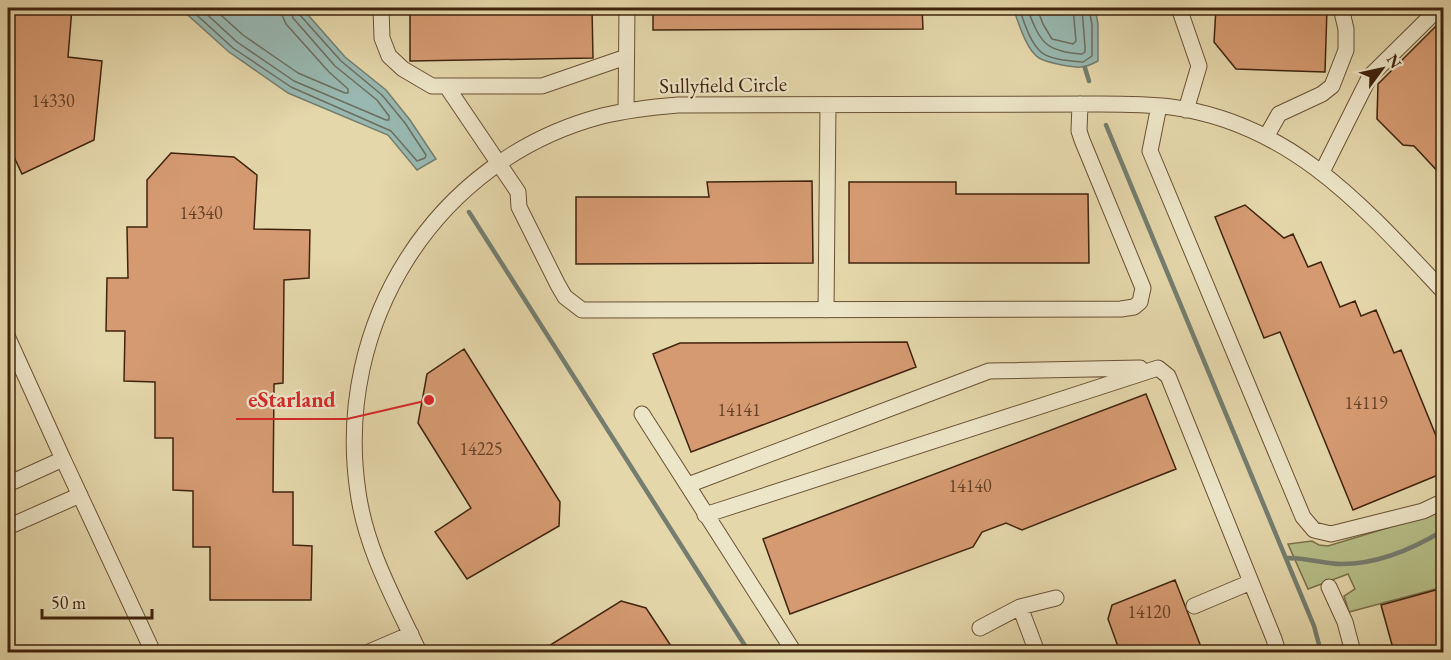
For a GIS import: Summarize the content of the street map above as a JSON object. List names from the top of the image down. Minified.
{"streets":{"street":["Sullyfield Circle"]},"places":["eStarland"],"house_numbers":["14330","14340","14119","14141","14225","14140","14120"],"scale_bar":"50 m","north":"top right"}
